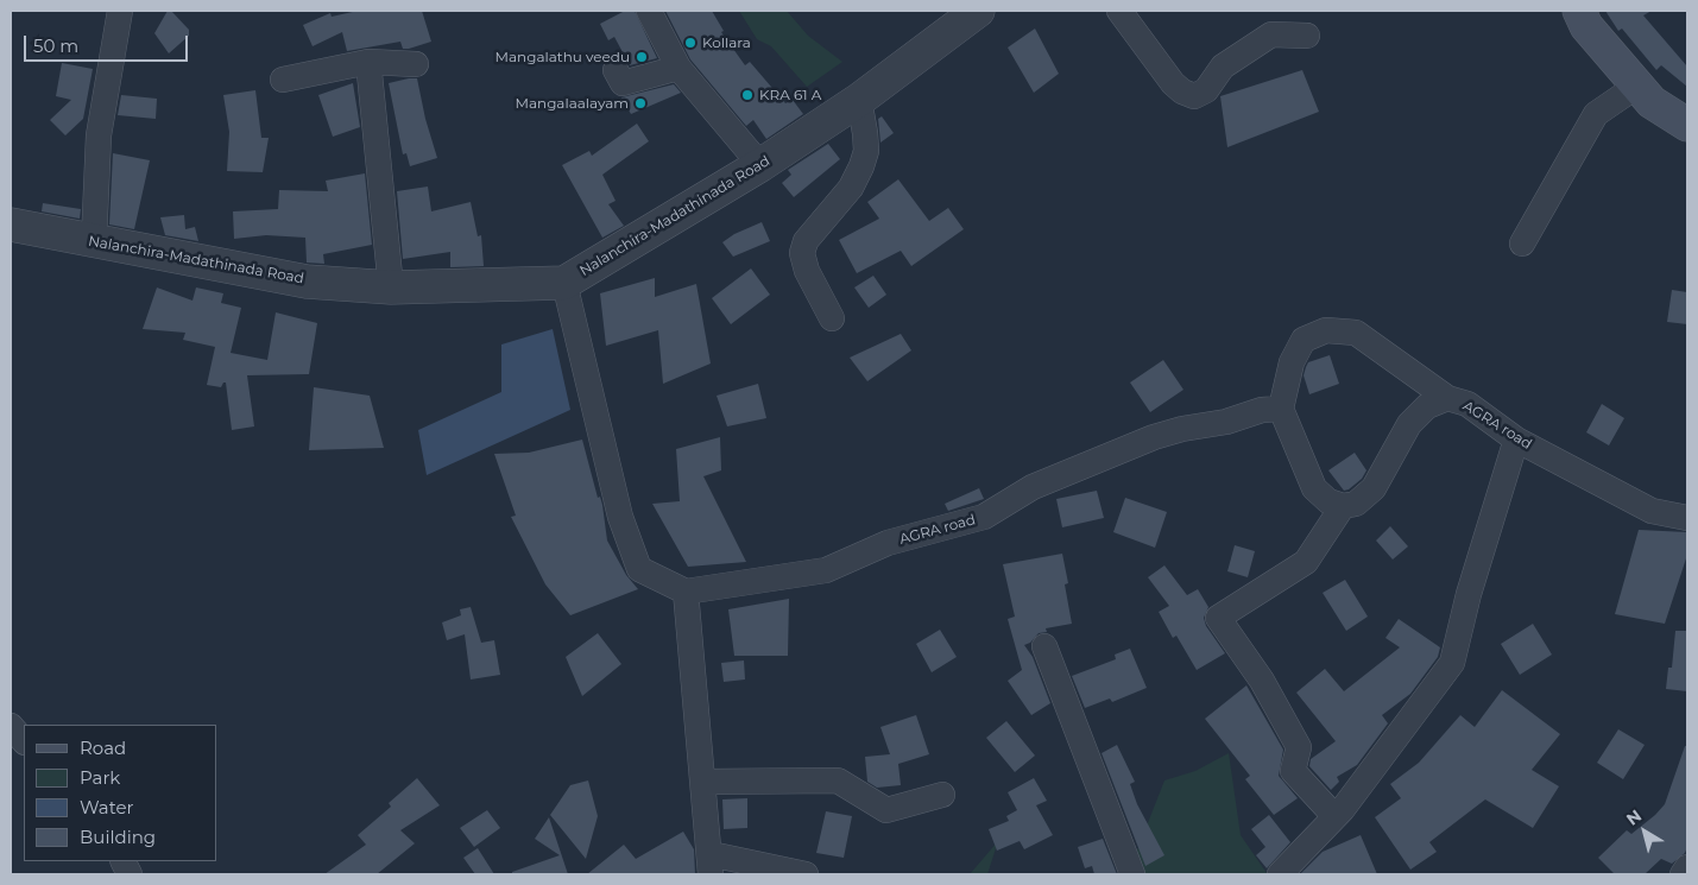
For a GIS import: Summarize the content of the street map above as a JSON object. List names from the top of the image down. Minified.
{"streets":{"street":["Nalanchira-Madathinada Road","AGRA road"]},"places":["Kollara","Mangalathu veedu","KRA 61 A","Mangalaalayam"],"legend":["Road","Park","Water","Building"],"scale_bar":"50 m","north":"top left"}
